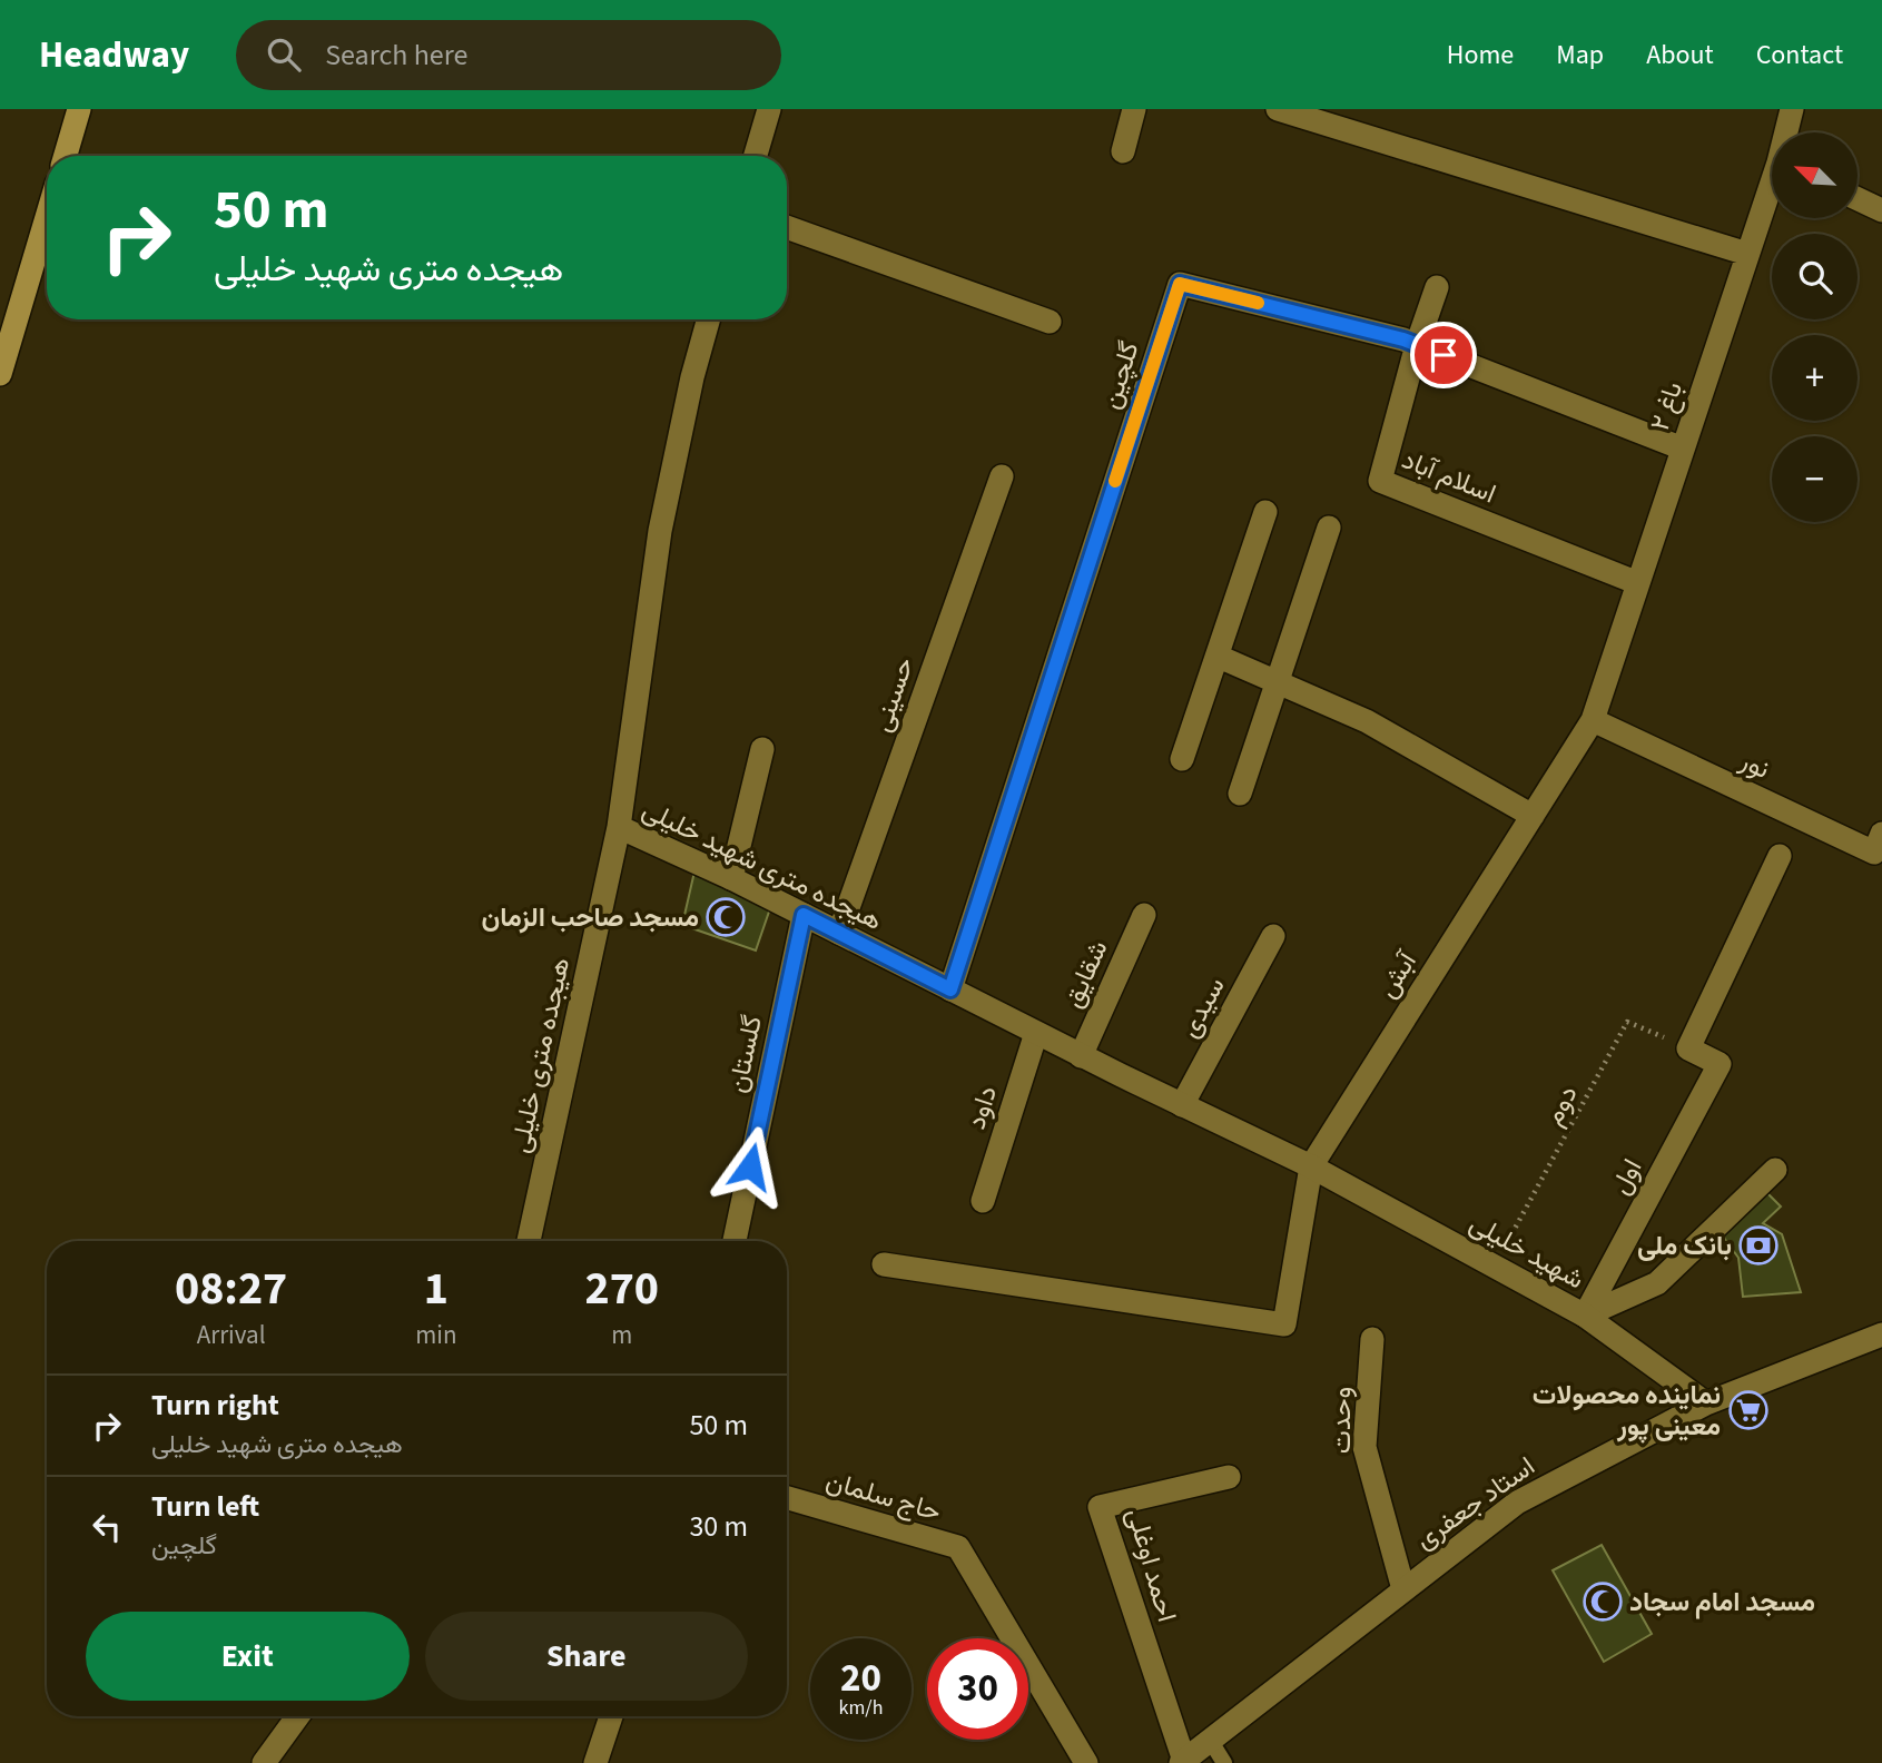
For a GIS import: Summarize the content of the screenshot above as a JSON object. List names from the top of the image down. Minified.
{"streets":{"street":["گلچین","باغ ۲","اسلام آباد","حسینی","نور","هیجده متری شهید خلیلی","شقایق","آبش","سیدی","گلستان","هیجده متری خلیلی","داود","اول","شهید خلیلی","وحدت","حاج سلمان","استاد جعفری","احمد اوغلی"],"path":["دوم"]},"crossings":[["گلچین","باغ ۲"],["گلچین","اسلام آباد"],["گلچین","هیجده متری شهید خلیلی"],["باغ ۲","اسلام آباد"],["باغ ۲","نور"],["باغ ۲","آبش"],["حسینی","هیجده متری شهید خلیلی"],["نور","آبش"],["هیجده متری شهید خلیلی","شقایق"],["هیجده متری شهید خلیلی","آبش"],["هیجده متری شهید خلیلی","سیدی"],["هیجده متری شهید خلیلی","گلستان"],["هیجده متری شهید خلیلی","هیجده متری خلیلی"],["هیجده متری شهید خلیلی","داود"],["هیجده متری شهید خلیلی","شهید خلیلی"],["آبش","شهید خلیلی"],["دوم","اول"],["دوم","شهید خلیلی"],["اول","شهید خلیلی"],["شهید خلیلی","استاد جعفری"],["وحدت","استاد جعفری"],["استاد جعفری","احمد اوغلی"]],"places":{"mosque":["مسجد صاحب الزمان","مسجد امام سجاد"],"bank":["بانک ملی"],"supermarket":["نماینده محصولات معینی پور"]},"north":"top left","page":{"header":"Headway","search":"Search here","nav":["Home","Map","About","Contact"],"map_buttons":["+","−"],"turn":["50 m","هیجده متری شهید خلیلی"],"eta":["08:27","Arrival","1","min","270","m"],"list":[{"name":"Turn right","note":"هیجده متری شهید خلیلی","value":"50 m"},{"name":"Turn left","note":"گلچین","value":"30 m"}],"buttons":["Exit","Share"],"speed":"20 km/h","limit":"30"}}
